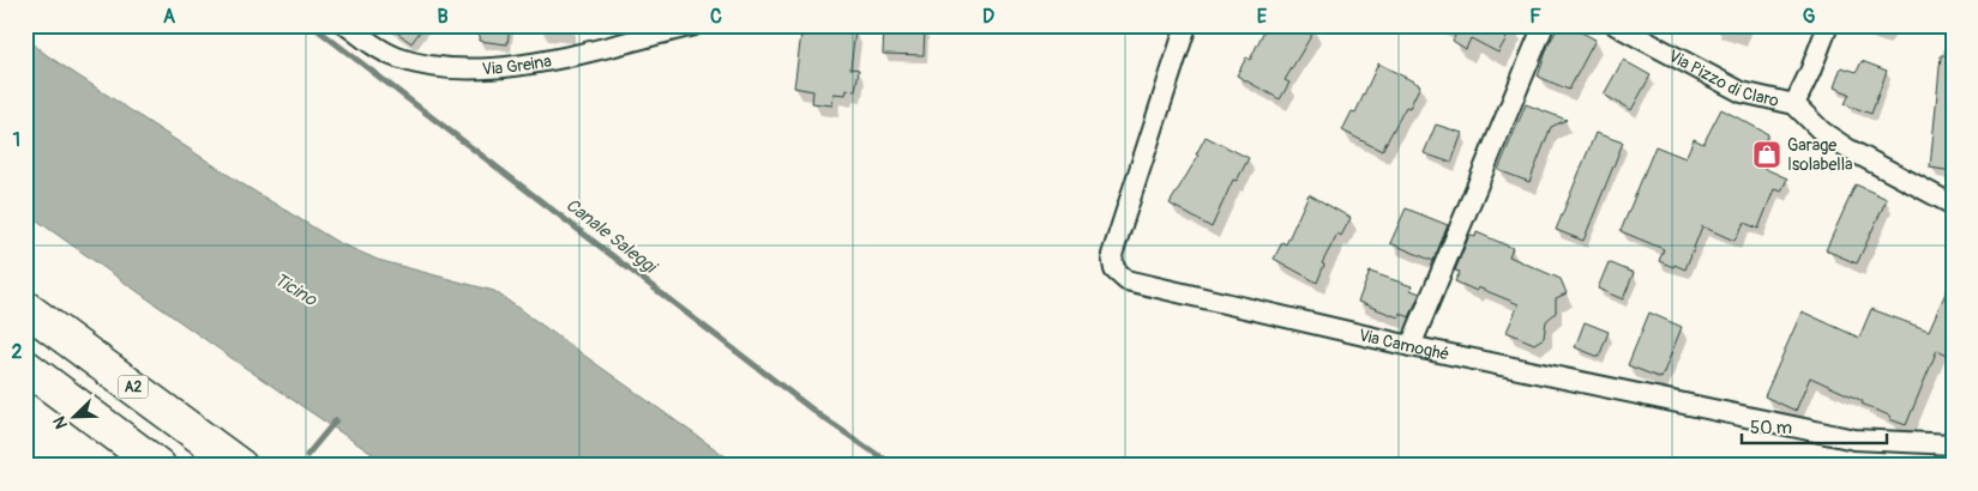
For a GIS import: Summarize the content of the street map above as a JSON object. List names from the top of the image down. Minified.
{"streets":{"highway":["A2"],"street":["Via Greina","Via Pizzo di Claro","Via Camoghé"]},"water":["Canale Saleggi","Ticino"],"places":{"shop":["Garage Isolabella"]},"scale_bar":"50 m","north":"bottom left","grid":{"columns":["A","B","C","D","E","F","G"],"rows":["1","2"]}}
